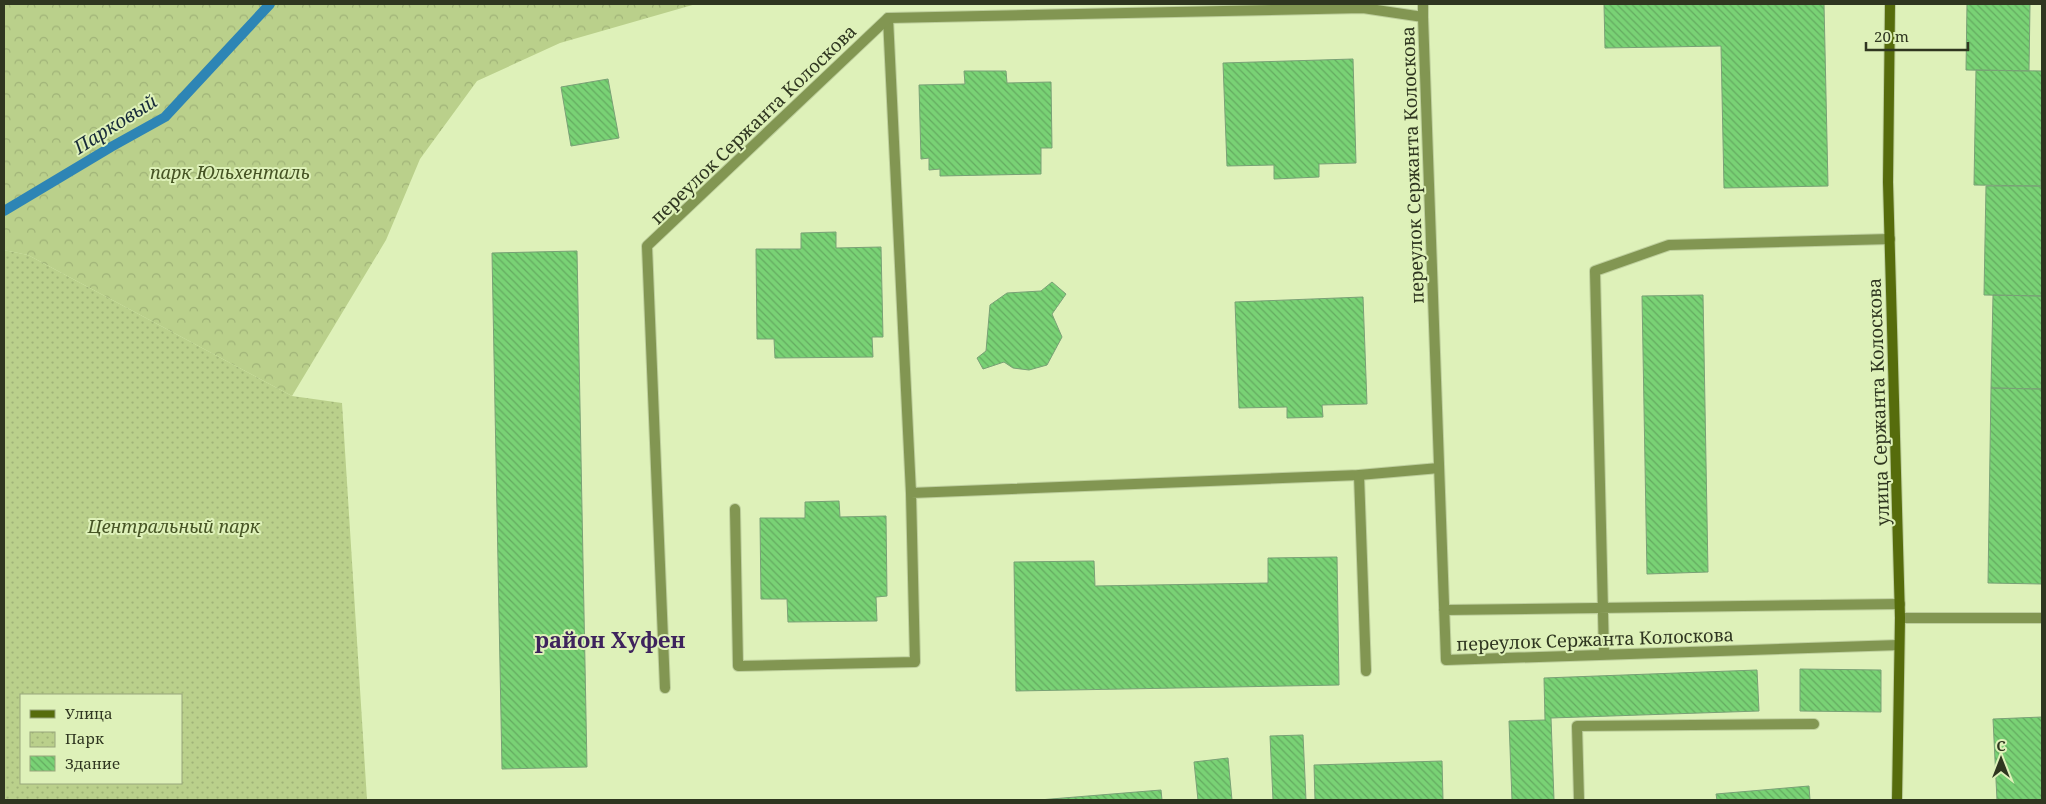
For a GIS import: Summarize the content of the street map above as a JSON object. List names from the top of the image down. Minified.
{"streets":{"main road":["улица Сержанта Колоскова"],"street":["переулок Сержанта Колоскова"]},"crossings":[["переулок Сержанта Колоскова","улица Сержанта Колоскова"]],"districts":["район Хуфен"],"water":["Парковый"],"parks":["парк Юльхенталь","Центральный парк"],"legend":["Улица","Парк","Здание"],"scale_bar":"20 m","north":"top"}
